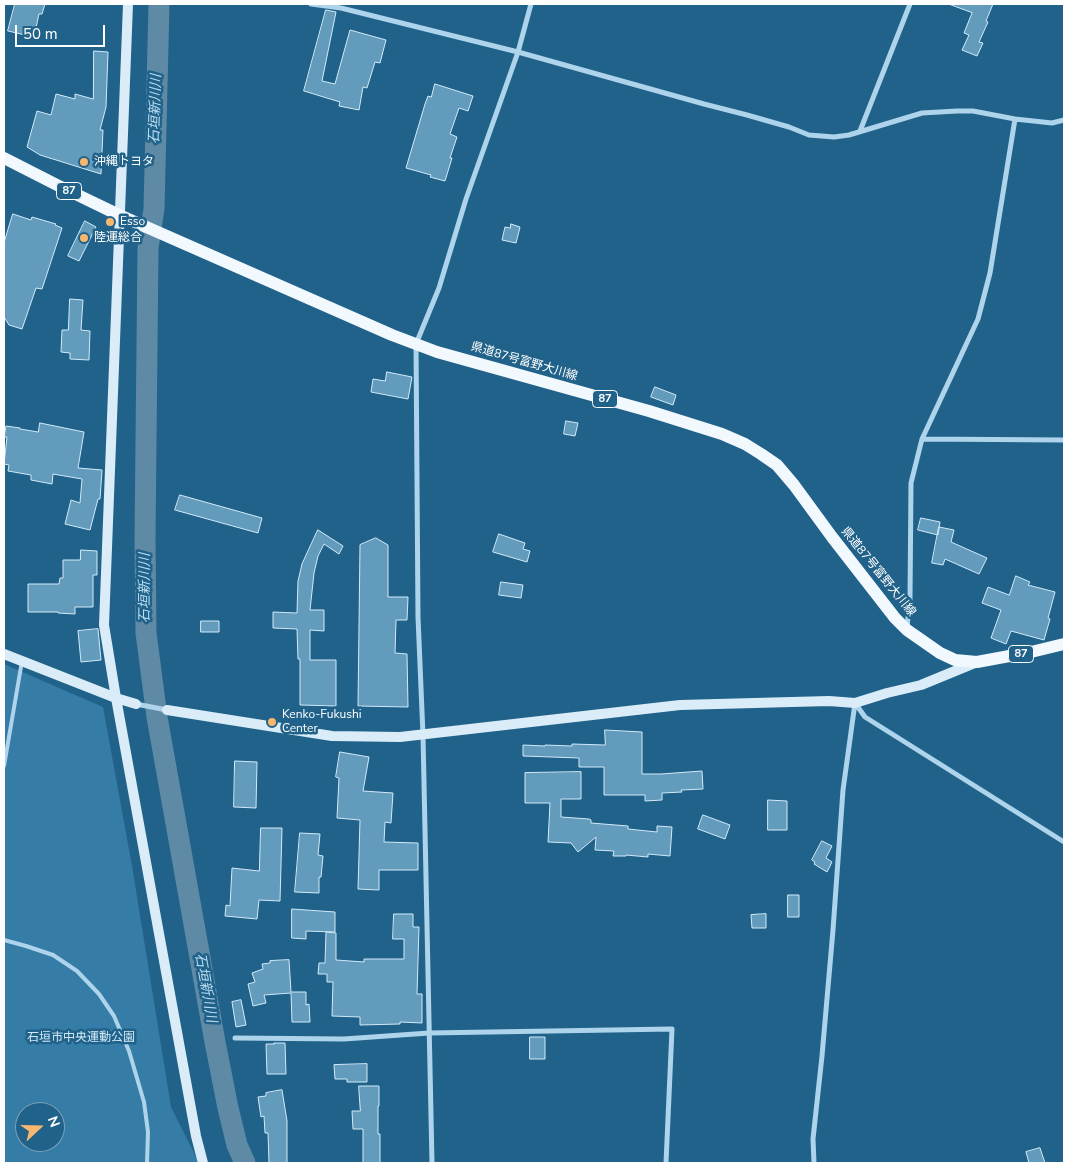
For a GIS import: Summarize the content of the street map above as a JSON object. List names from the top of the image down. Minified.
{"streets":{"main road":["87","県道87号富野大川線"]},"water":["石垣新川川"],"parks":["石垣市中央運動公園"],"places":["沖縄トヨタ","Esso","陸運総合","Kenko-Fukushi Center"],"scale_bar":"50 m","north":"right"}
